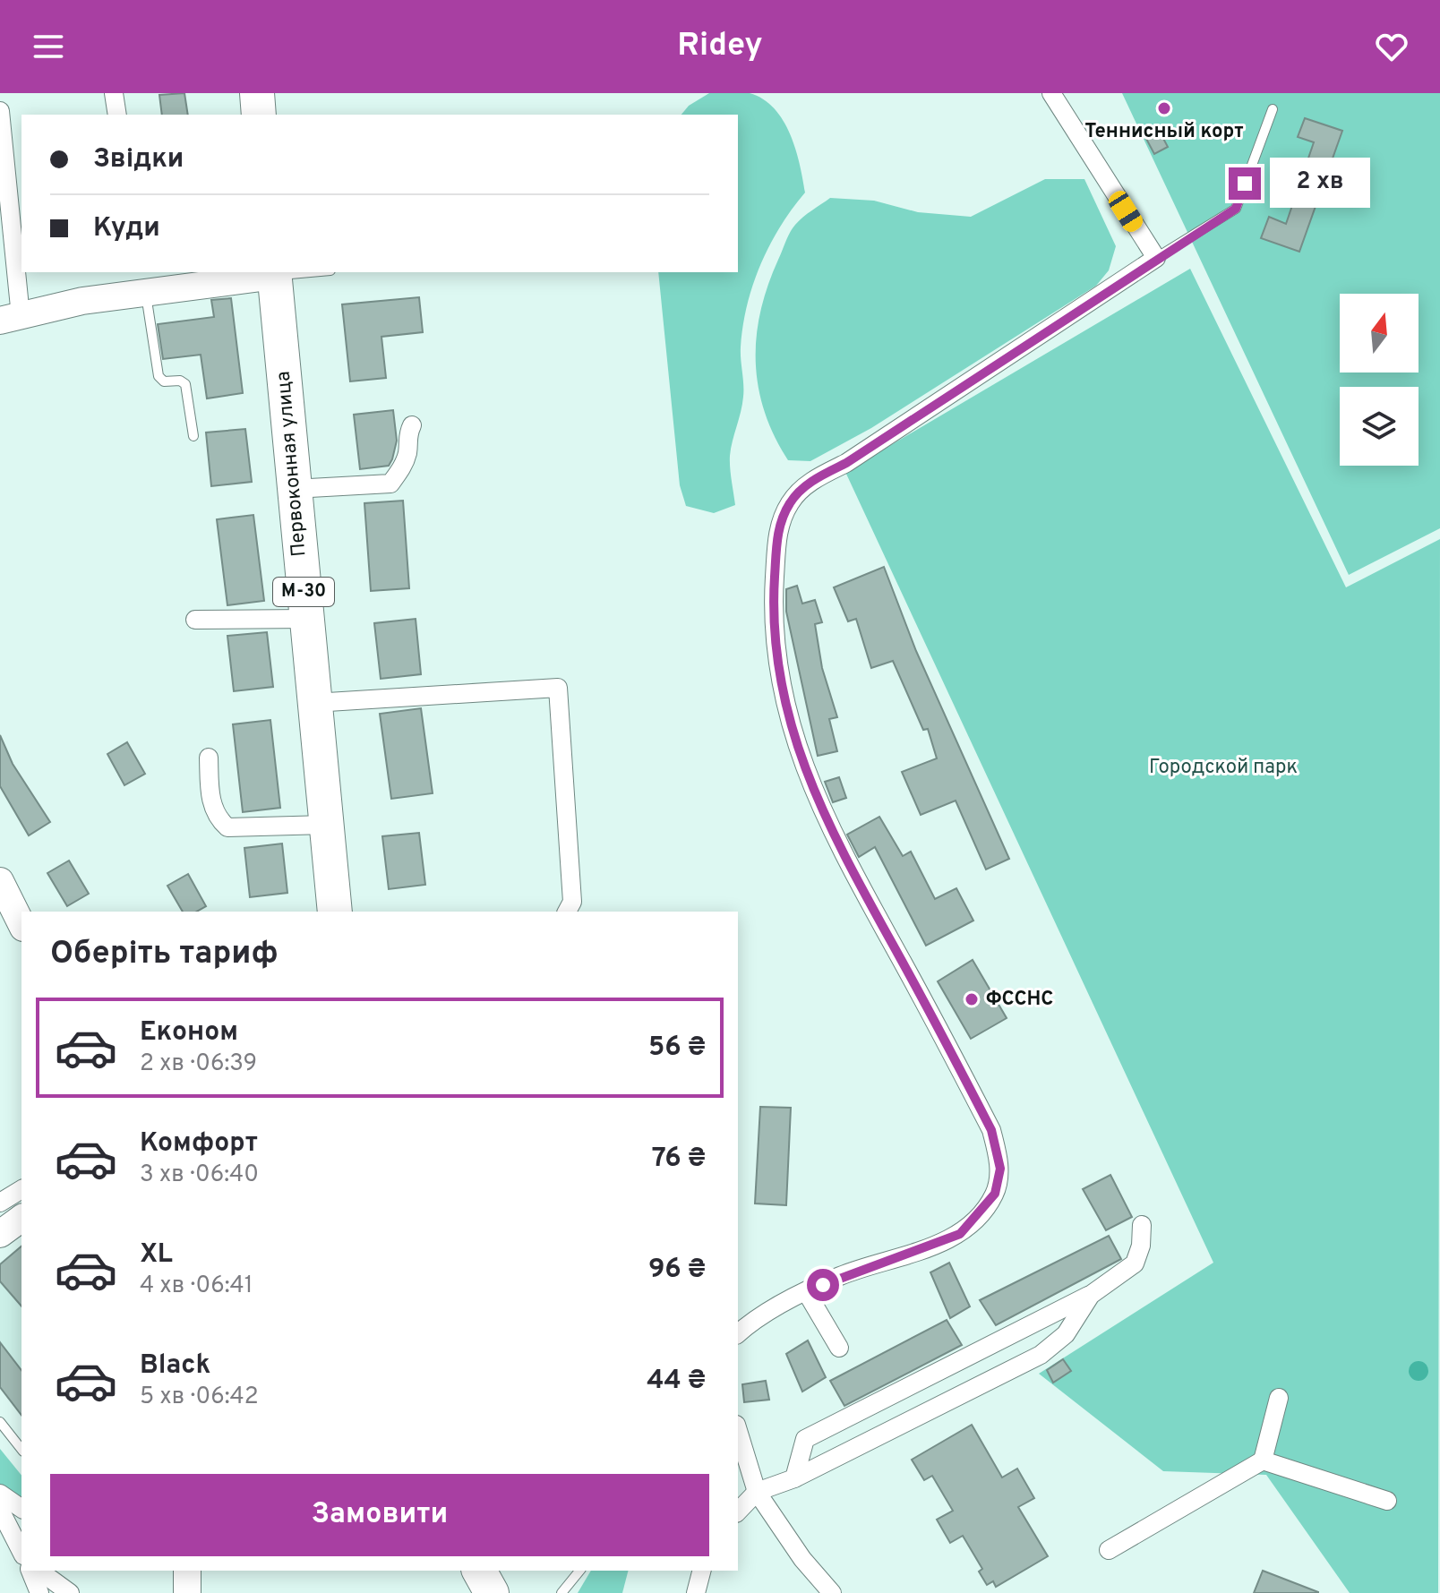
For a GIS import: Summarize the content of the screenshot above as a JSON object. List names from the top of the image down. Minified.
{"streets":{"highway":["Первоконная улица","М-30"]},"parks":["Городской парк"],"places":["Теннисный корт","ФССНС"],"north":"top","page":{"header":"Ridey","banner":["Звідки","Куди"],"bubble":"2 хв","heading":"Оберіть тариф","list":[{"name":"Економ","note":"2 хв · 06:39","value":"56 ₴"},{"name":"Комфорт","note":"3 хв · 06:40","value":"76 ₴"},{"name":"XL","note":"4 хв · 06:41","value":"96 ₴"},{"name":"Black","note":"5 хв · 06:42","value":"44 ₴"}],"buttons":"Замовити"}}
